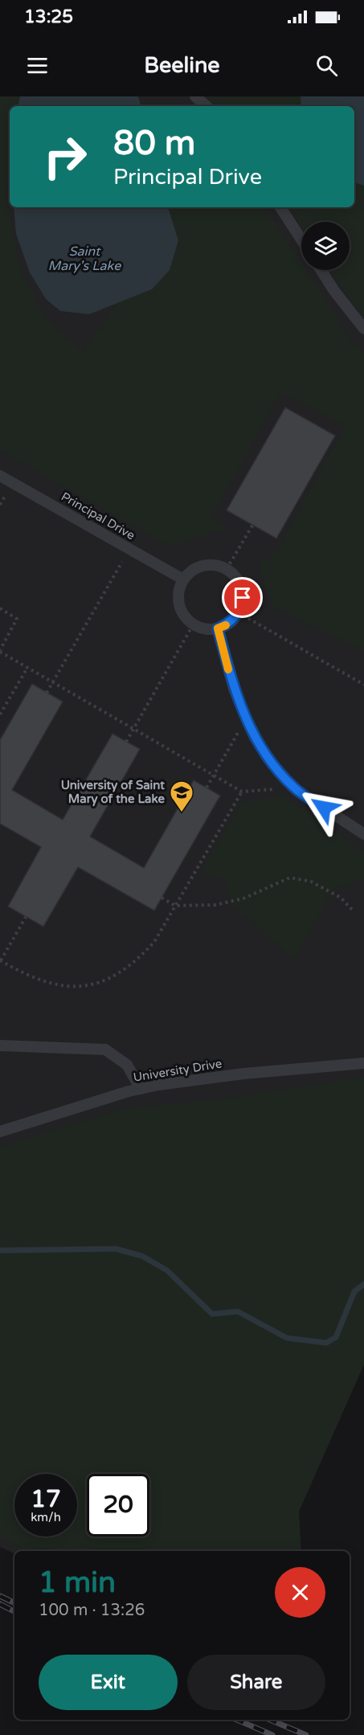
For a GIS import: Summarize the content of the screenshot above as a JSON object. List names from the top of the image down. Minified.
{"streets":{"lane":["Principal Drive","University Drive"]},"water":["Saint Mary's Lake"],"places":{"school or university":["University of Saint Mary of the Lake"]},"page":{"status":"13:25","header":"Beeline","turn":["80 m","Principal Drive"],"speed":"17 km/h","limit":"20","heading":["1 min","100 m · 13:26"],"buttons":["Exit","Share"]}}
